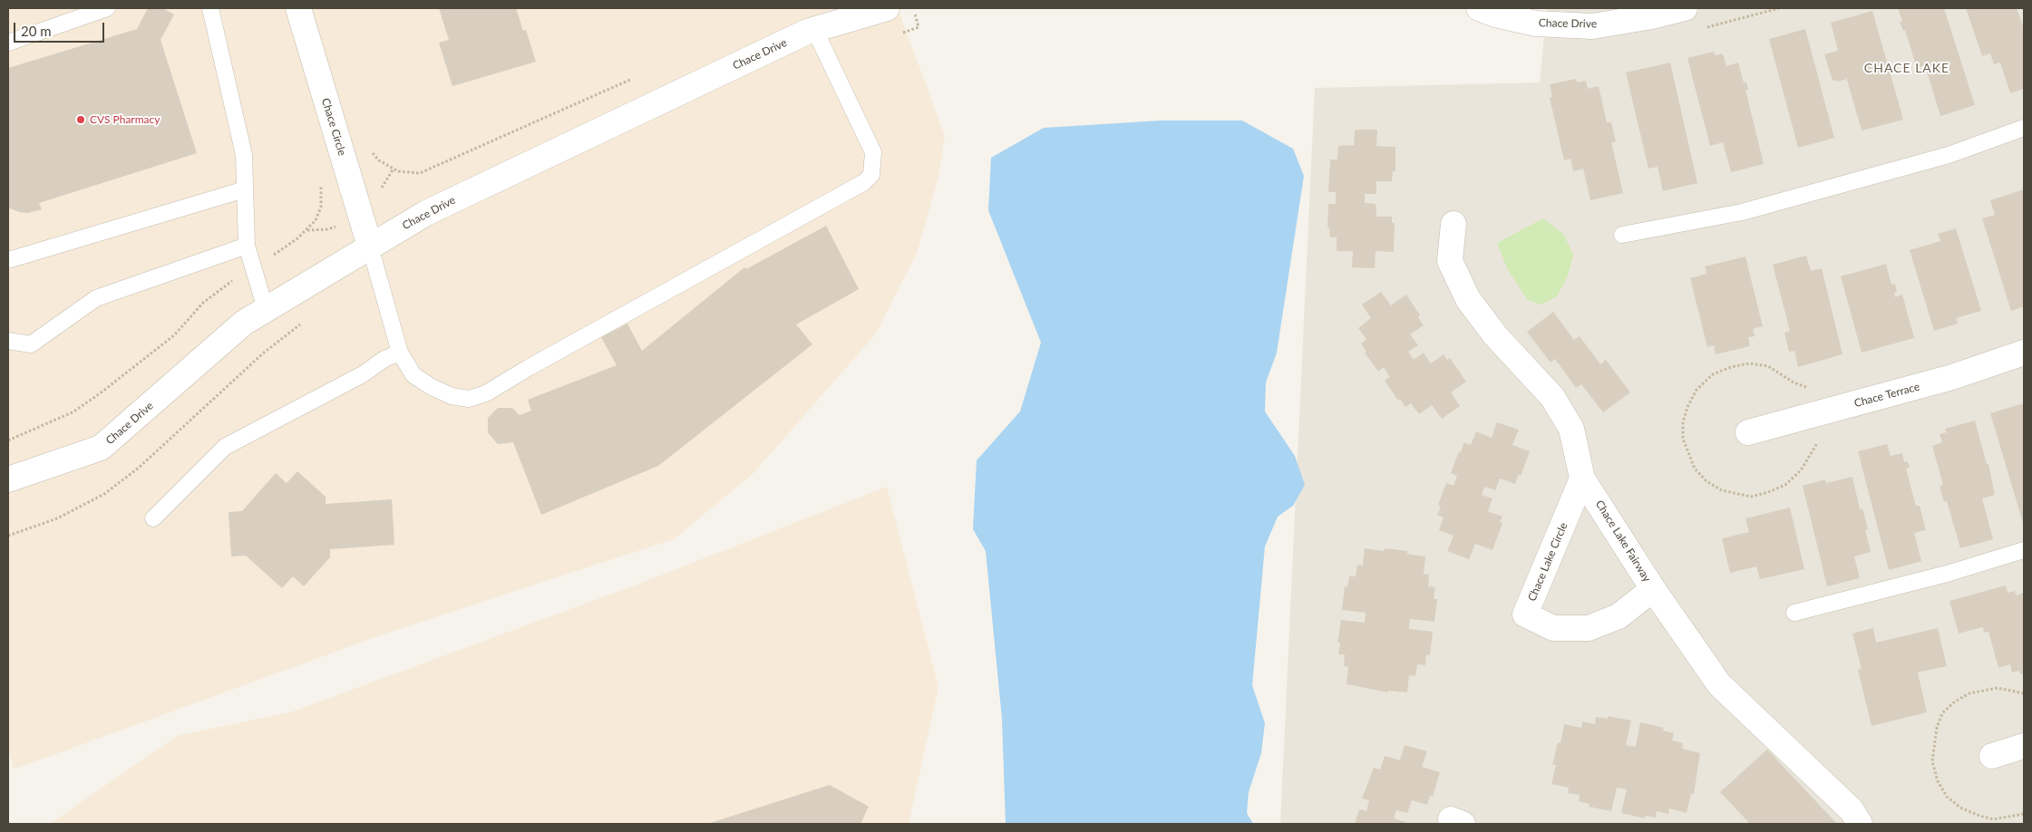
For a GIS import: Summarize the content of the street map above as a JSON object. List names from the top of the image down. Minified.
{"streets":{"street":["Chace Drive","Chace Circle","Chace Terrace","Chace Lake Fairway","Chace Lake Circle"]},"crossings":[["Chace Drive","Chace Circle"],["Chace Lake Fairway","Chace Lake Circle"]],"districts":["CHACE LAKE"],"places":["CVS Pharmacy"],"scale_bar":"20 m"}
